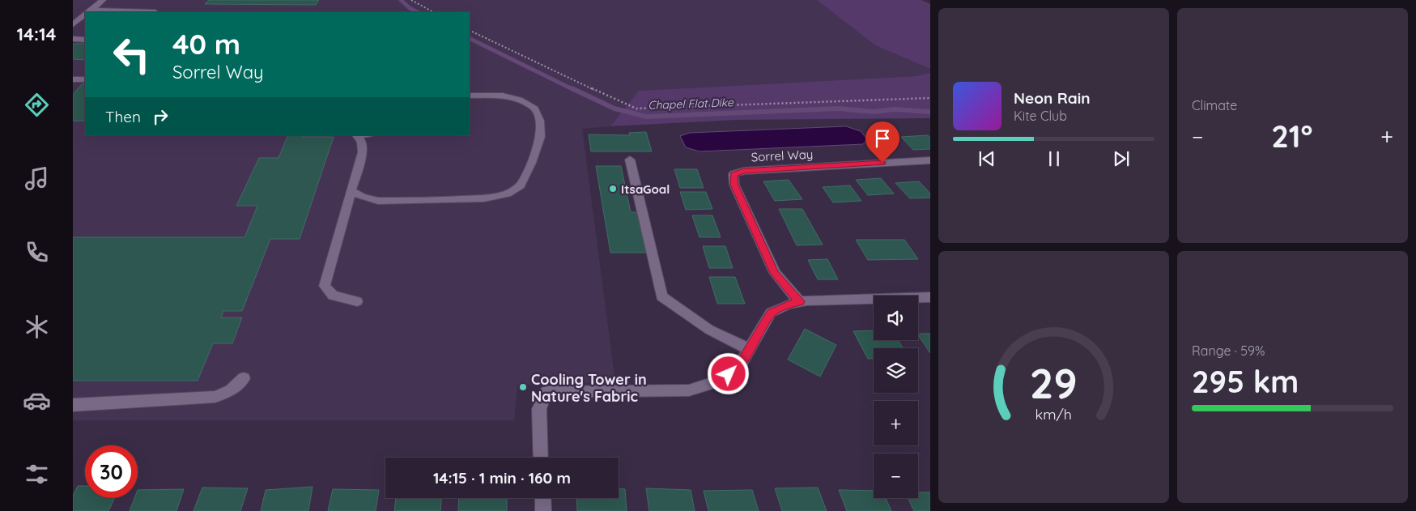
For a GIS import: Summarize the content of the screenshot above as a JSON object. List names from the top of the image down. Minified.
{"streets":{"street":["Sorrel Way"]},"water":["Chapel Flat Dike"],"places":["ItsaGoal","Cooling Tower in Nature's Fabric"],"page":{"tabs":"14:14","tile":["Climate",["Range · 59%","295 km"]],"turn":["40 m","Sorrel Way"],"song":["Neon Rain","Kite Club"],"then":"Then","heat":["−","21°","+"],"map_buttons":["+","−"],"limit":"30","trip":"14:15 · 1 min · 160 m","gauge":["29","km/h"]}}
